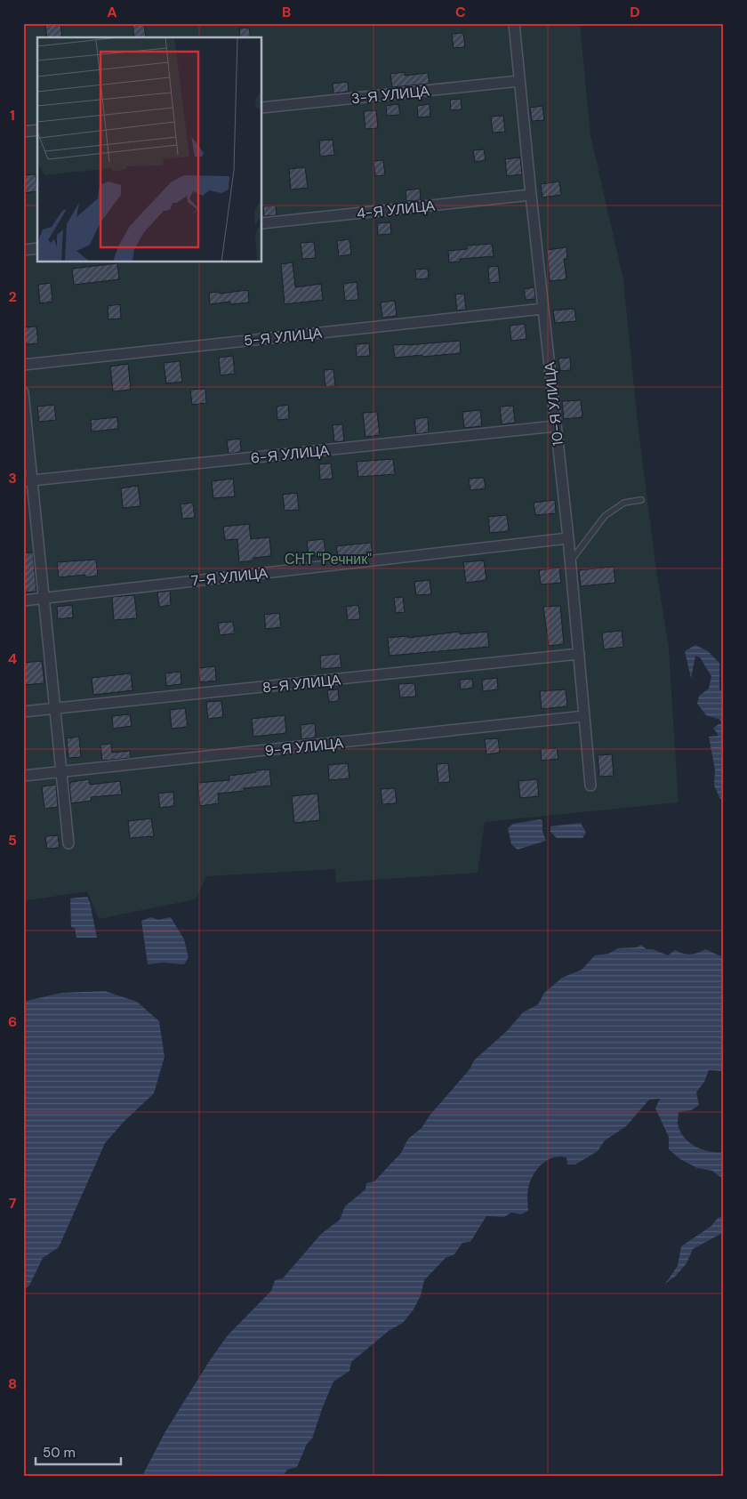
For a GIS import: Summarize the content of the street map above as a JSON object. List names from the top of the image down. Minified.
{"streets":{"street":["3-Я УЛИЦА","4-Я УЛИЦА","5-Я УЛИЦА","10-Я УЛИЦА","6-Я УЛИЦА","7-Я УЛИЦА","8-Я УЛИЦА","9-Я УЛИЦА"]},"crossings":[["3-Я УЛИЦА","10-Я УЛИЦА"],["4-Я УЛИЦА","10-Я УЛИЦА"],["5-Я УЛИЦА","10-Я УЛИЦА"],["10-Я УЛИЦА","6-Я УЛИЦА"],["10-Я УЛИЦА","7-Я УЛИЦА"],["10-Я УЛИЦА","8-Я УЛИЦА"],["10-Я УЛИЦА","9-Я УЛИЦА"]],"parks":["СНТ \"Речник\""],"scale_bar":"50 m","grid":{"columns":["A","B","C","D"],"rows":["1","2","3","4","5","6","7","8"]}}
